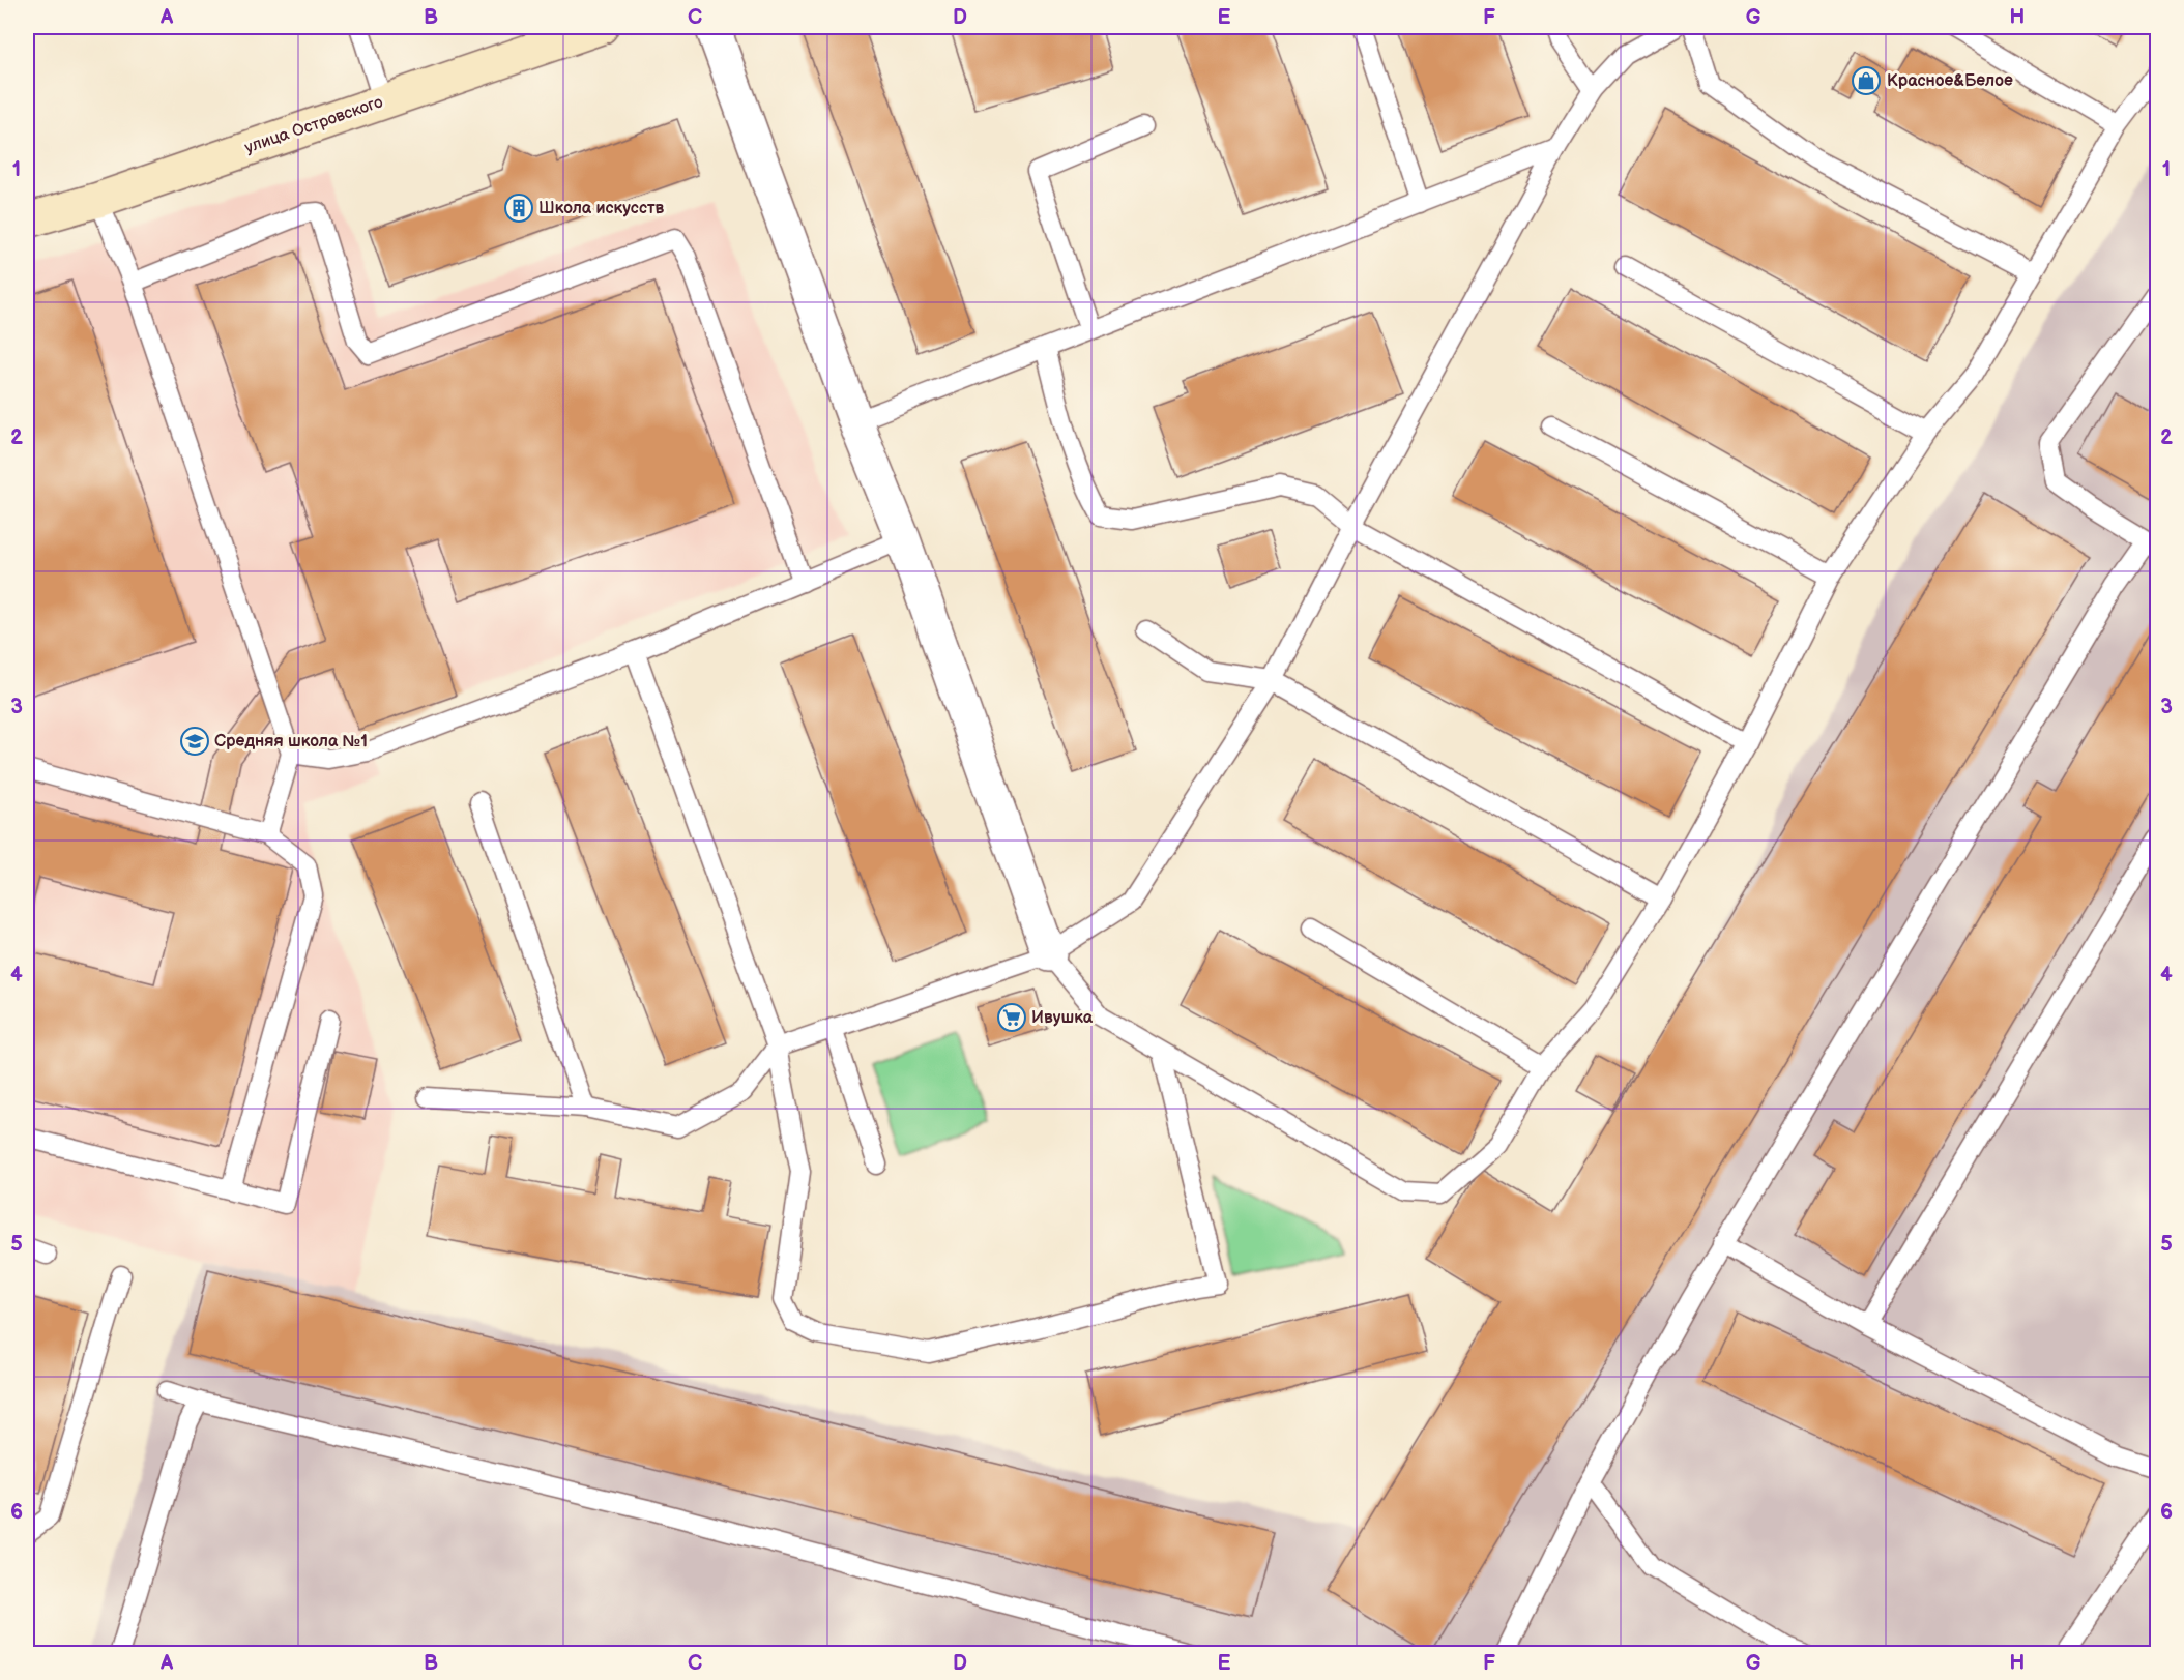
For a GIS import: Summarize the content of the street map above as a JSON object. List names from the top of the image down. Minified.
{"streets":{"street":["улица Островского"]},"places":{"shop":["Красное&Белое"],"building":["Школа искусств"],"school or university":["Средняя школа №1"],"supermarket":["Ивушка"]},"grid":{"columns":["A","B","C","D","E","F","G","H"],"rows":["1","2","3","4","5","6"]}}
